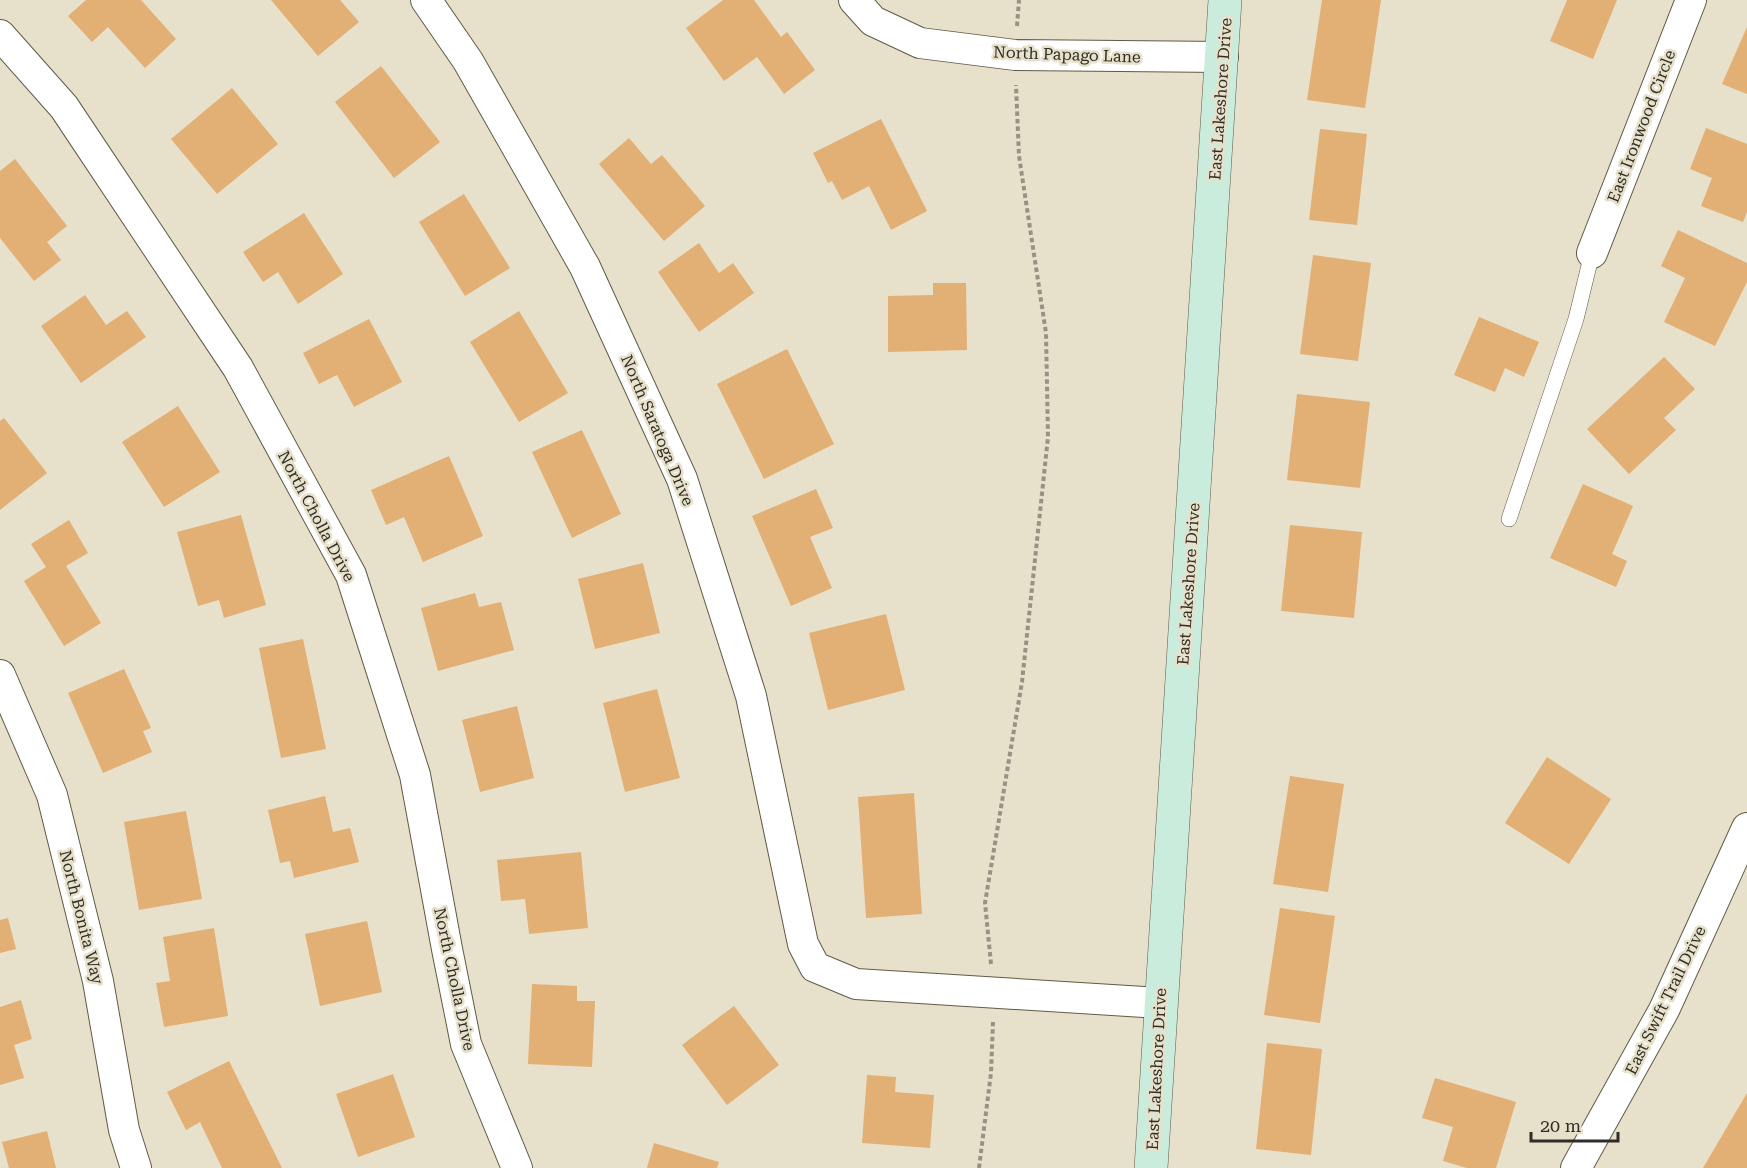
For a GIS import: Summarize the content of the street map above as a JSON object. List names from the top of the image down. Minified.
{"streets":{"main road":["East Lakeshore Drive"],"street":["North Papago Lane","East Ironwood Circle","North Saratoga Drive","North Cholla Drive","North Bonita Way","East Swift Trail Drive"]},"crossings":[["North Papago Lane","East Lakeshore Drive"]],"scale_bar":"20 m"}
